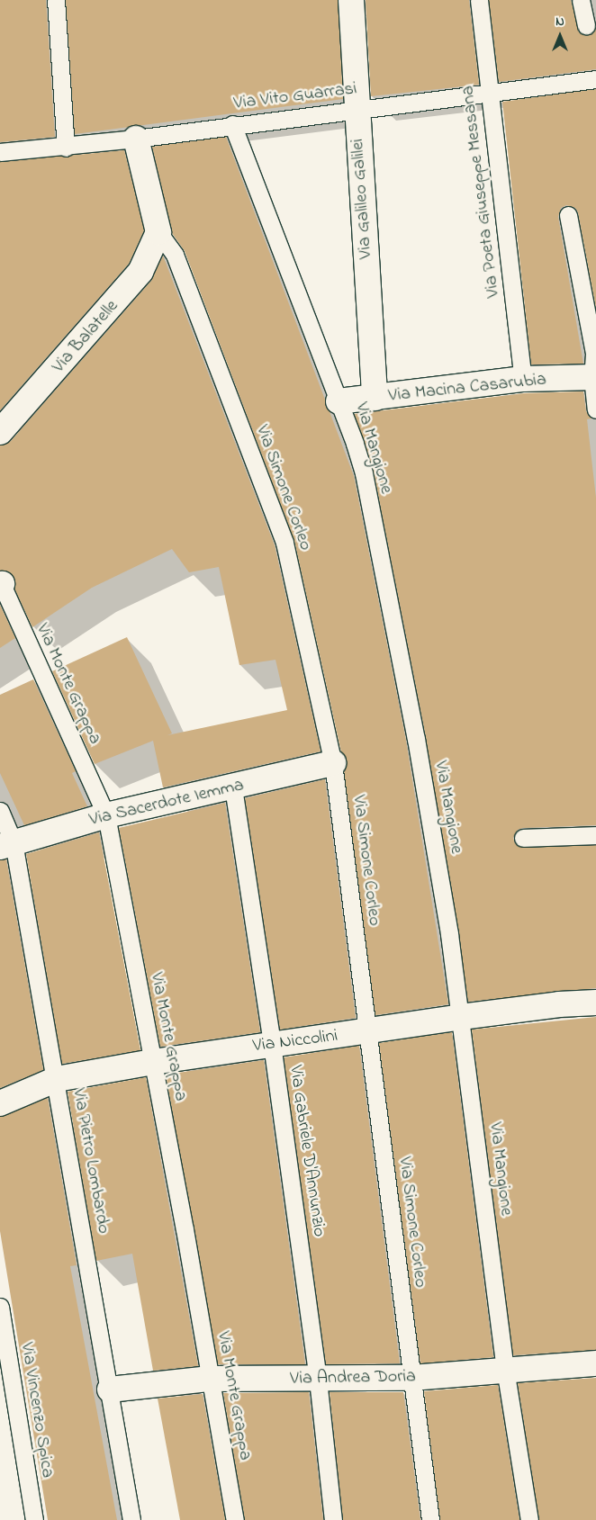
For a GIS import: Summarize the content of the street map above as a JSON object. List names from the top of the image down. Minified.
{"streets":{"street":["Via Galileo Galilei","Via Balatelle","Via Macina Casarubia","Via Sacerdote Iemma","Via Niccolini","Via Andrea Doria"],"lane":["Via Vito Guarrasi","Via Poeta Giuseppe Messana","Via Mangione","Via Simone Corleo","Via Monte Grappa","Via Gabriele D'Annunzio","Via Pietro Lombardo","Via Vincenzo Spica"]},"crossings":[["Via Vito Guarrasi","Via Poeta Giuseppe Messana"],["Via Vito Guarrasi","Via Galileo Galilei"],["Via Vito Guarrasi","Via Mangione"],["Via Poeta Giuseppe Messana","Via Macina Casarubia"],["Via Galileo Galilei","Via Macina Casarubia"],["Via Balatelle","Via Simone Corleo"],["Via Macina Casarubia","Via Mangione"],["Via Mangione","Via Niccolini"],["Via Mangione","Via Andrea Doria"],["Via Simone Corleo","Via Sacerdote Iemma"],["Via Simone Corleo","Via Niccolini"],["Via Simone Corleo","Via Andrea Doria"],["Via Monte Grappa","Via Sacerdote Iemma"],["Via Monte Grappa","Via Niccolini"],["Via Monte Grappa","Via Andrea Doria"],["Via Sacerdote Iemma","Via Gabriele D'Annunzio"],["Via Sacerdote Iemma","Via Pietro Lombardo"],["Via Niccolini","Via Gabriele D'Annunzio"],["Via Niccolini","Via Pietro Lombardo"],["Via Gabriele D'Annunzio","Via Andrea Doria"],["Via Pietro Lombardo","Via Andrea Doria"]],"north":"top"}
